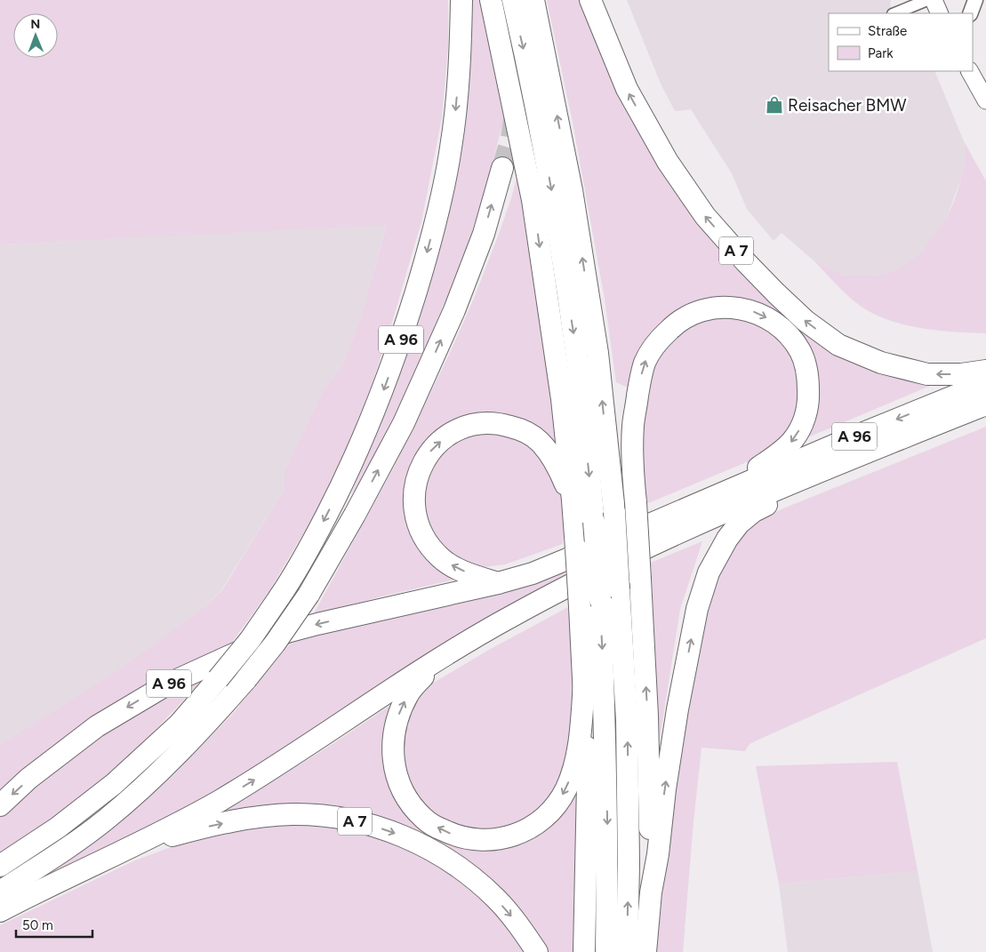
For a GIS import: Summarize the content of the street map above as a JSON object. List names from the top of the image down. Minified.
{"streets":{"highway":["A 7","A 96"]},"crossings":[["A 7","A 96"]],"places":{"shop":["Reisacher BMW"]},"legend":["Straße","Park"],"scale_bar":"50 m","north":"top"}
